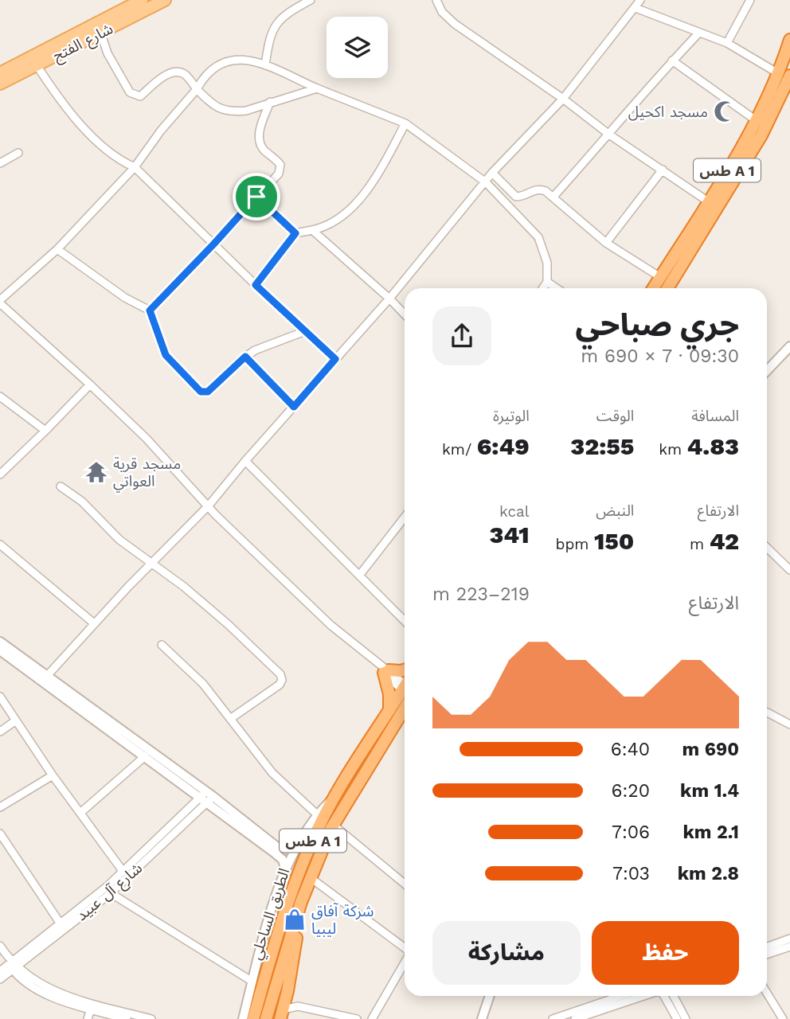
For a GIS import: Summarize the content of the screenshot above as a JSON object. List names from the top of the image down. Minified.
{"streets":{"highway":["طس A 1","الطريق الساحلي"],"main road":["شارع الفتح"],"street":["شارع آل عبيد"]},"places":{"mosque":["مسجد اكحيل"],"temple":["مسجد قرية العواتي"],"shop":["شركة آفاق ليبيا"]},"page":{"heading":["جري صباحي","09:30 · 7 × 690 m"],"stats":[["المسافة","4.83 km"],["الوقت","32:55"],["الوتيرة","6:49 /km"],["الارتفاع","42 m"],["النبض","150 bpm"],["kcal","341"]],"chart":["الارتفاع","219–223 m"],"list":[{"name":"690 m","note":"6:40"},{"name":"1.4 km","note":"6:20"},{"name":"2.1 km","note":"7:06"},{"name":"2.8 km","note":"7:03"}],"buttons":["حفظ","مشاركة"]}}
